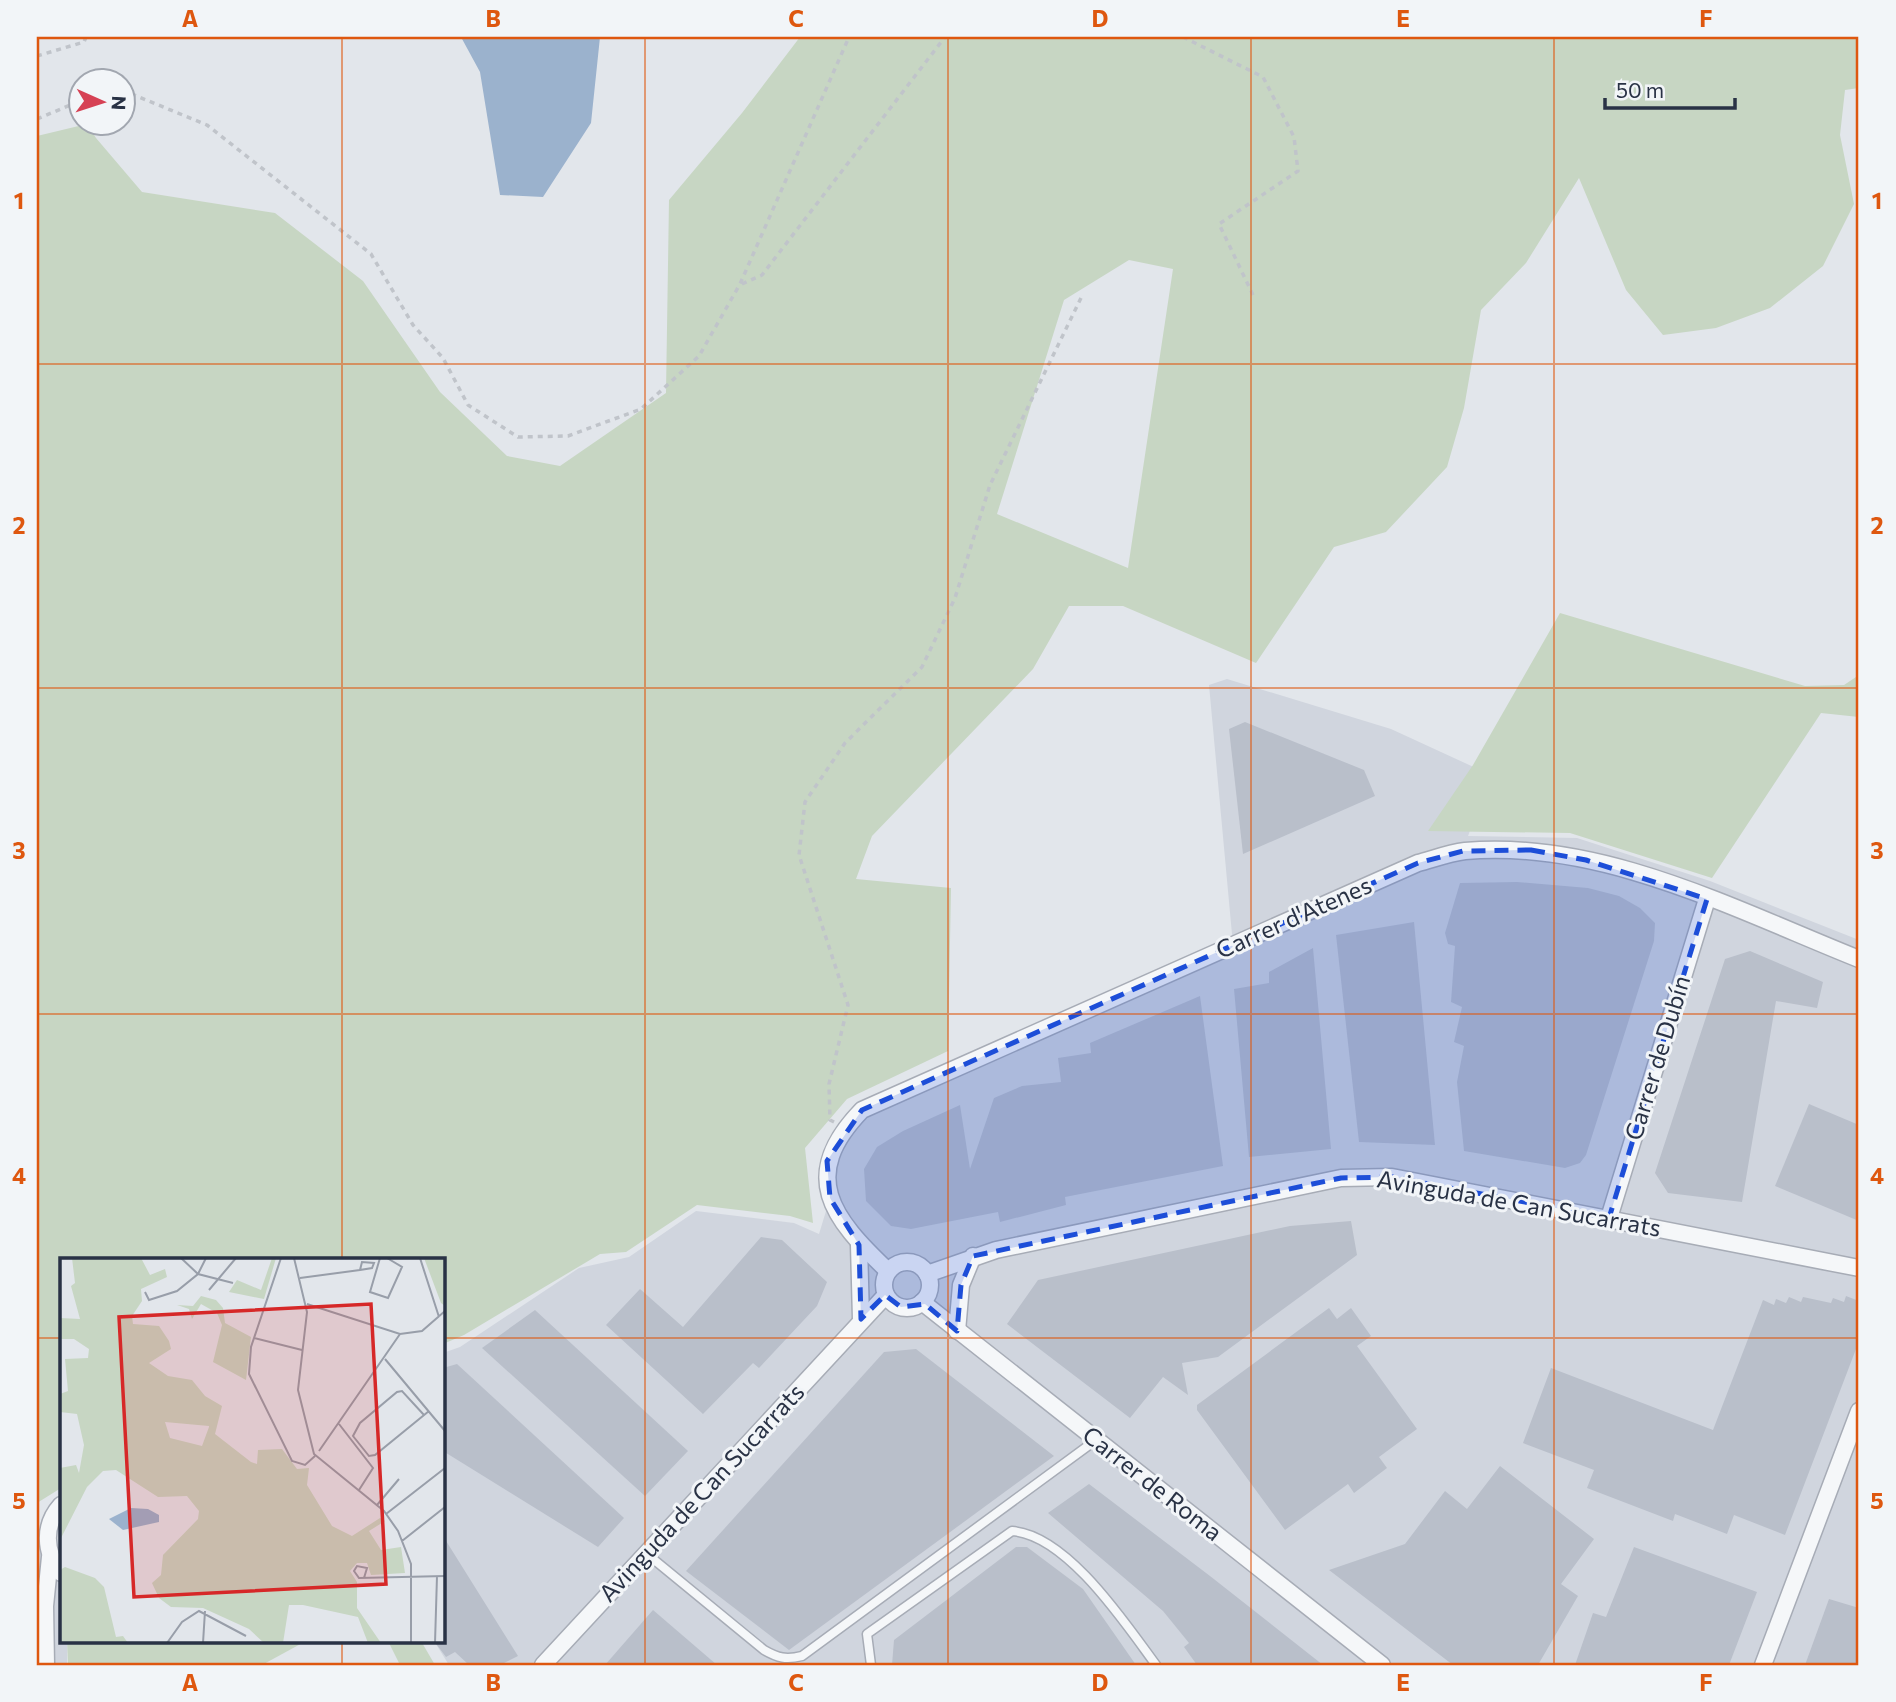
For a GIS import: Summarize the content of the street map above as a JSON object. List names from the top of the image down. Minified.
{"streets":{"street":["Carrer d'Atenes","Carrer de Dubín","Avinguda de Can Sucarrats","Carrer de Roma"]},"crossings":[["Carrer d'Atenes","Carrer de Dubín"],["Carrer de Dubín","Avinguda de Can Sucarrats"],["Avinguda de Can Sucarrats","Carrer de Roma"]],"scale_bar":"50 m","north":"right","grid":{"columns":["A","B","C","D","E","F"],"rows":["1","2","3","4","5"]}}
